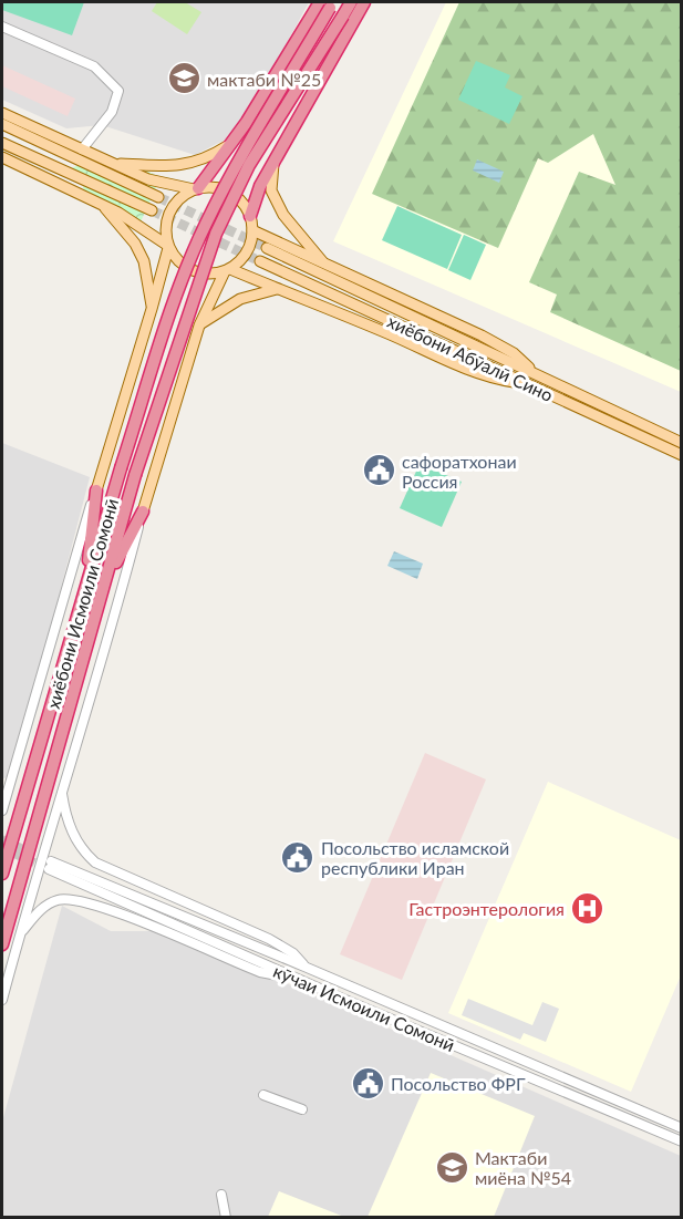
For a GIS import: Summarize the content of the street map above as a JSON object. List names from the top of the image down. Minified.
{"streets":{"highway":["хиёбони Исмоили Сомонӣ"],"main road":["хиёбони Абӯалӣ Сино"],"street":["кӯчаи Исмоили Сомонӣ"]},"places":{"school or university":["мактаби №25","Мактаби миёна №54"],"public building":["сафоратхонаи Россия","Посольство исламской республики Иран","Посольство ФРГ"],"hospital":["Гастроэнтерология"]}}
